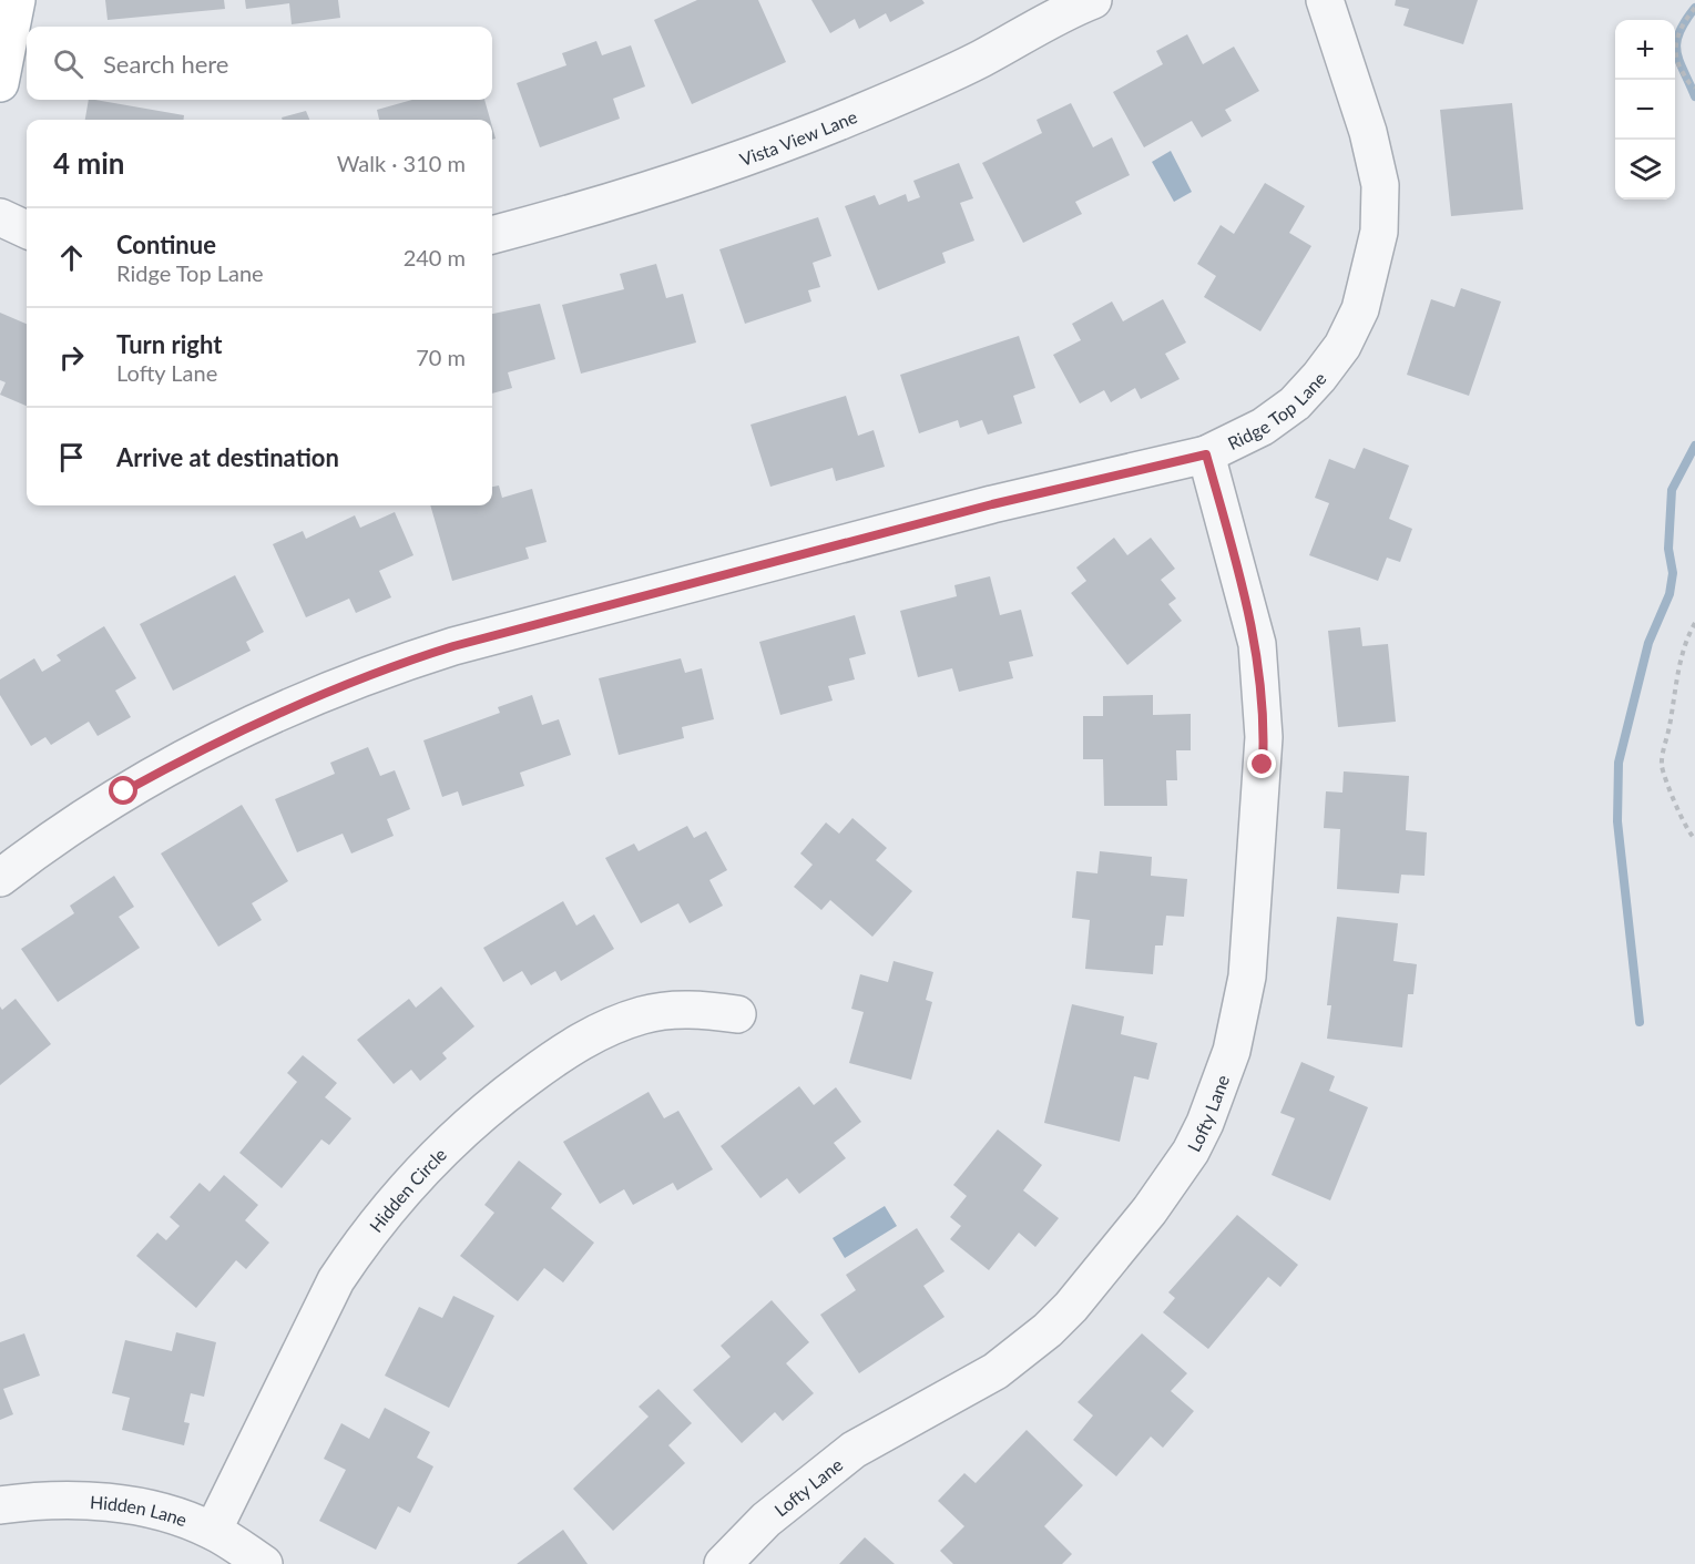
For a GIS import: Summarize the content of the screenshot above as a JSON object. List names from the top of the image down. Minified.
{"streets":{"street":["Vista View Lane","Ridge Top Lane","Lofty Lane","Hidden Circle","Hidden Lane"]},"crossings":[["Ridge Top Lane","Lofty Lane"],["Hidden Circle","Hidden Lane"]],"page":{"map_buttons":["+","−"],"search":"Search here","heading":["4 min","Walk · 310 m"],"list":[["Continue","Ridge Top Lane","240 m"],["Turn right","Lofty Lane","70 m"],"Arrive at destination"]}}
